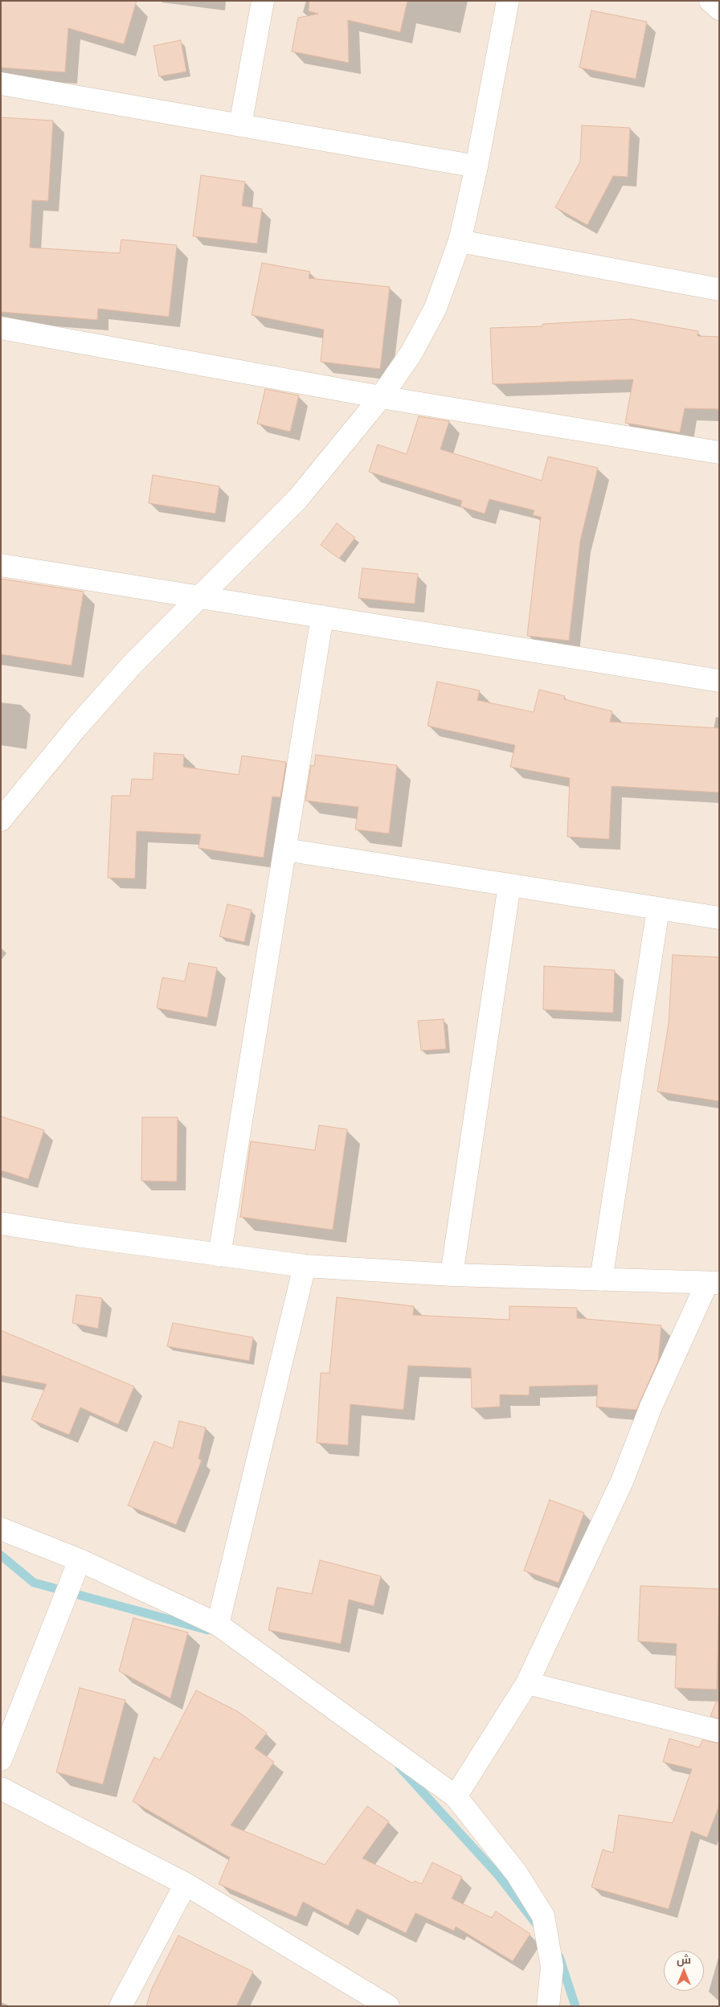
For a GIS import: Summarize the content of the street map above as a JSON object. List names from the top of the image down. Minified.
{"north":"top"}
